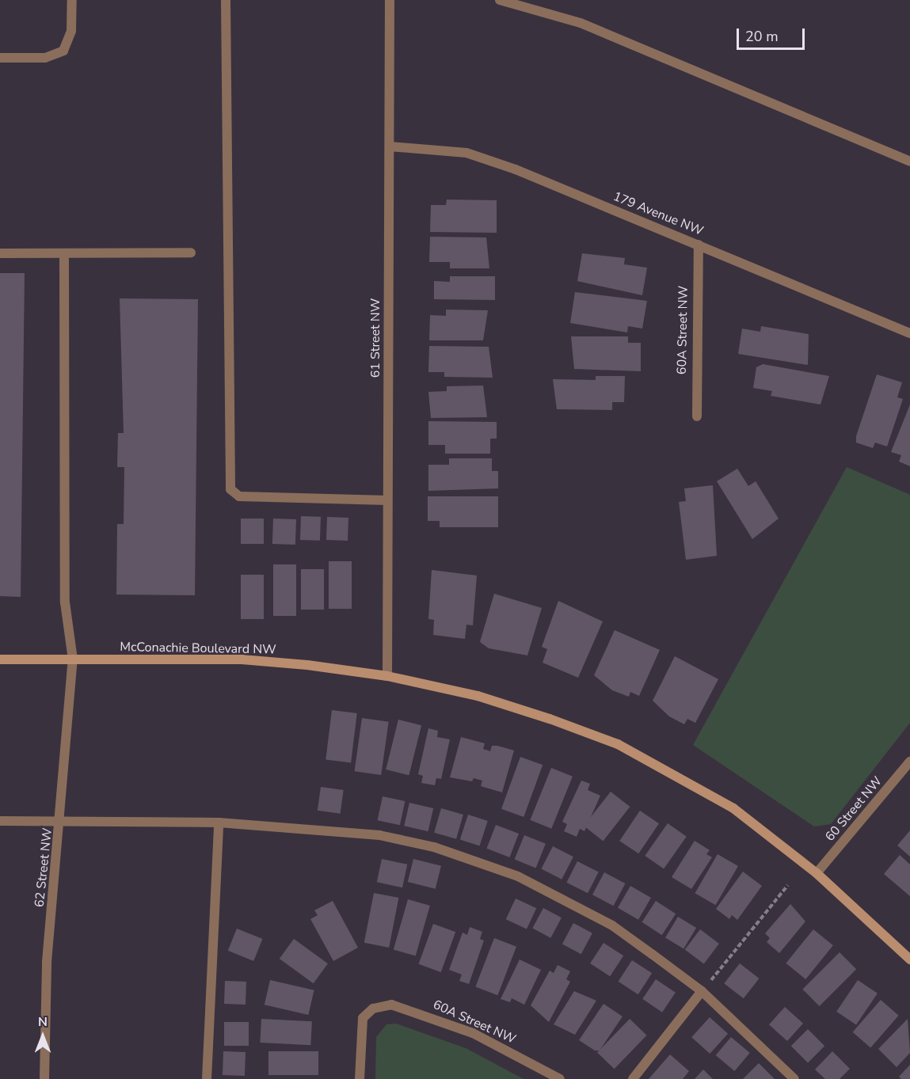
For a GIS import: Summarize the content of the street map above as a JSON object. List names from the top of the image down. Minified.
{"streets":{"street":["179 Avenue NW","60A Street NW","61 Street NW","McConachie Boulevard NW","60 Street NW","62 Street NW"]},"crossings":[["179 Avenue NW","60A Street NW"],["179 Avenue NW","61 Street NW"],["61 Street NW","McConachie Boulevard NW"],["McConachie Boulevard NW","60 Street NW"],["McConachie Boulevard NW","62 Street NW"]],"scale_bar":"20 m","north":"top"}
